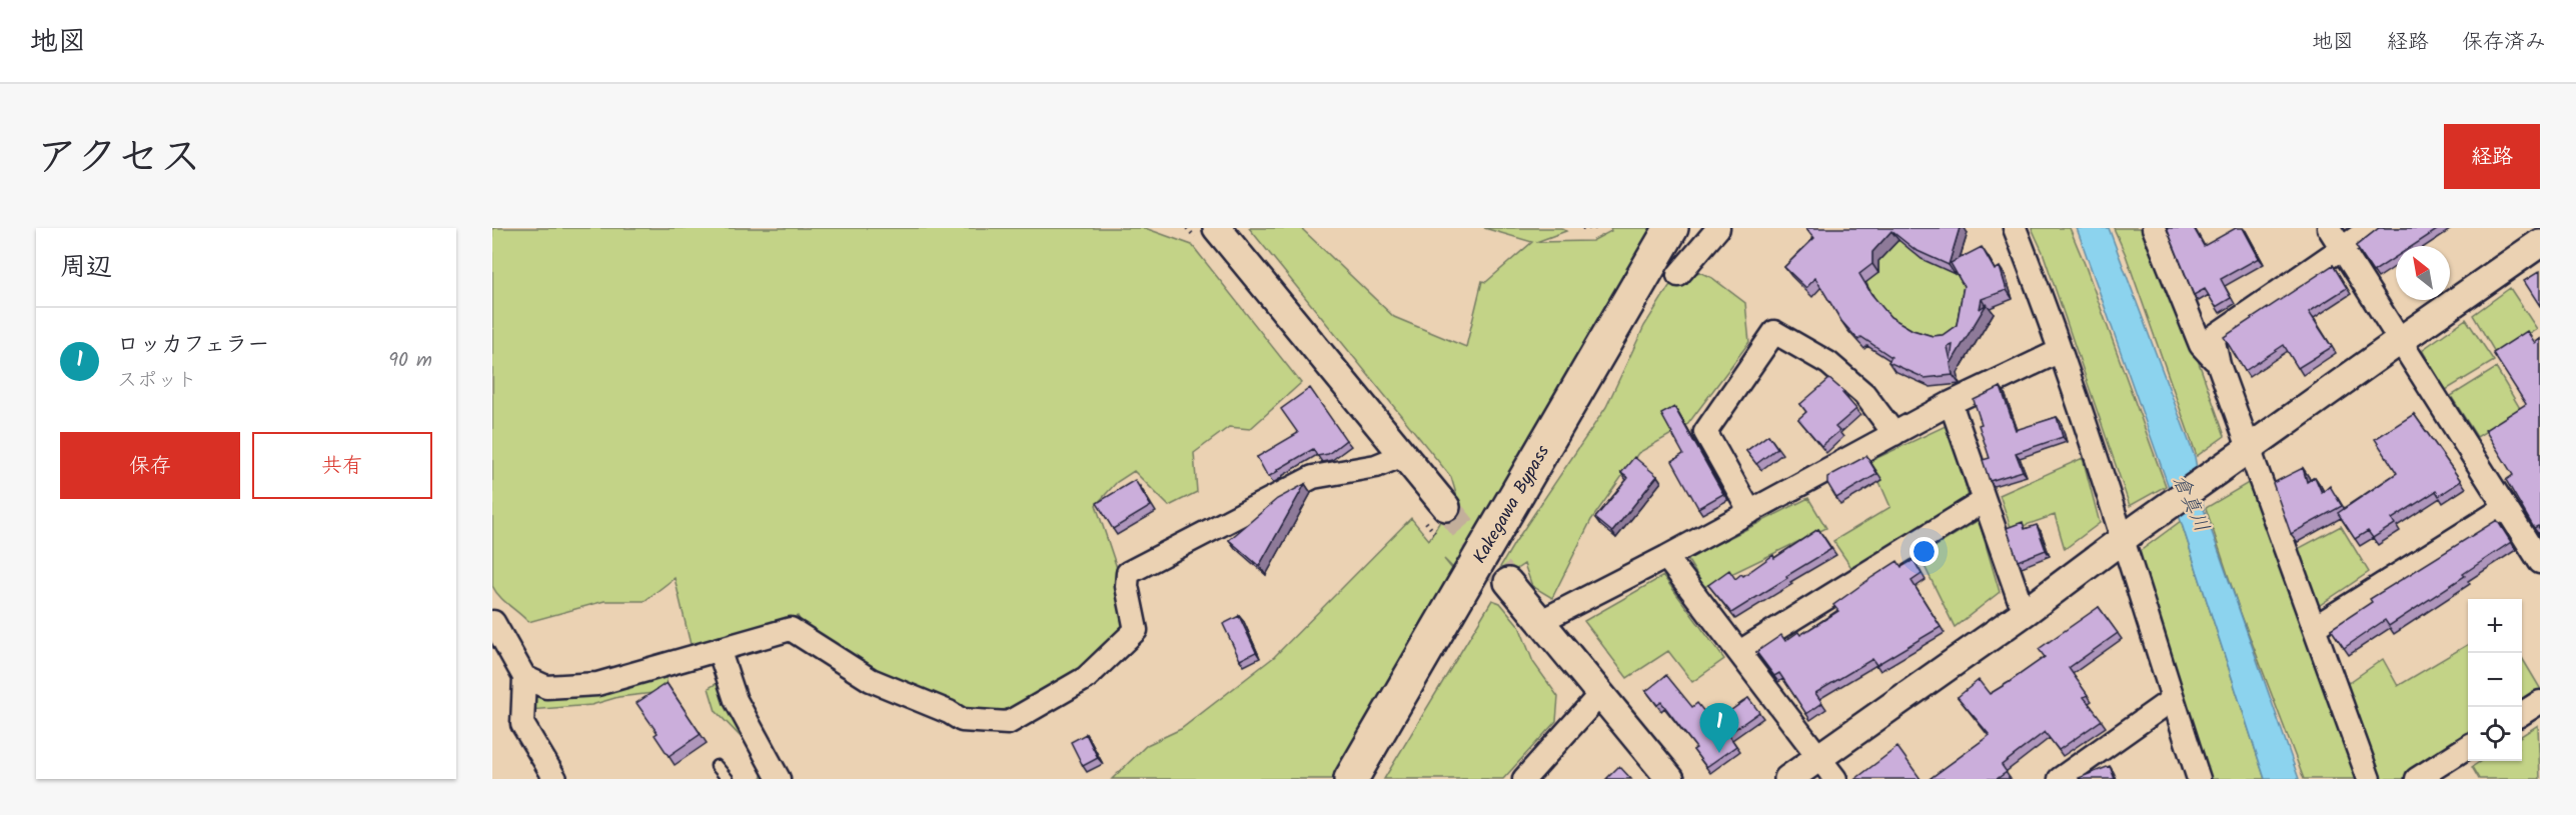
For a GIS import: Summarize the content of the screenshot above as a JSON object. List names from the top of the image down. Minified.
{"streets":{"highway":["Kakegawa Bypass"]},"water":["倉真川"],"north":"top left","page":{"header":"地図","nav":["地図","経路","保存済み"],"title":"アクセス","buttons":["経路",["保存","共有"]],"heading":"周辺","list":[{"mark":"1","name":"ロッカフェラー","note":"スポット","value":"90 m"}],"map_buttons":["+","−"],"pins":"1"}}
